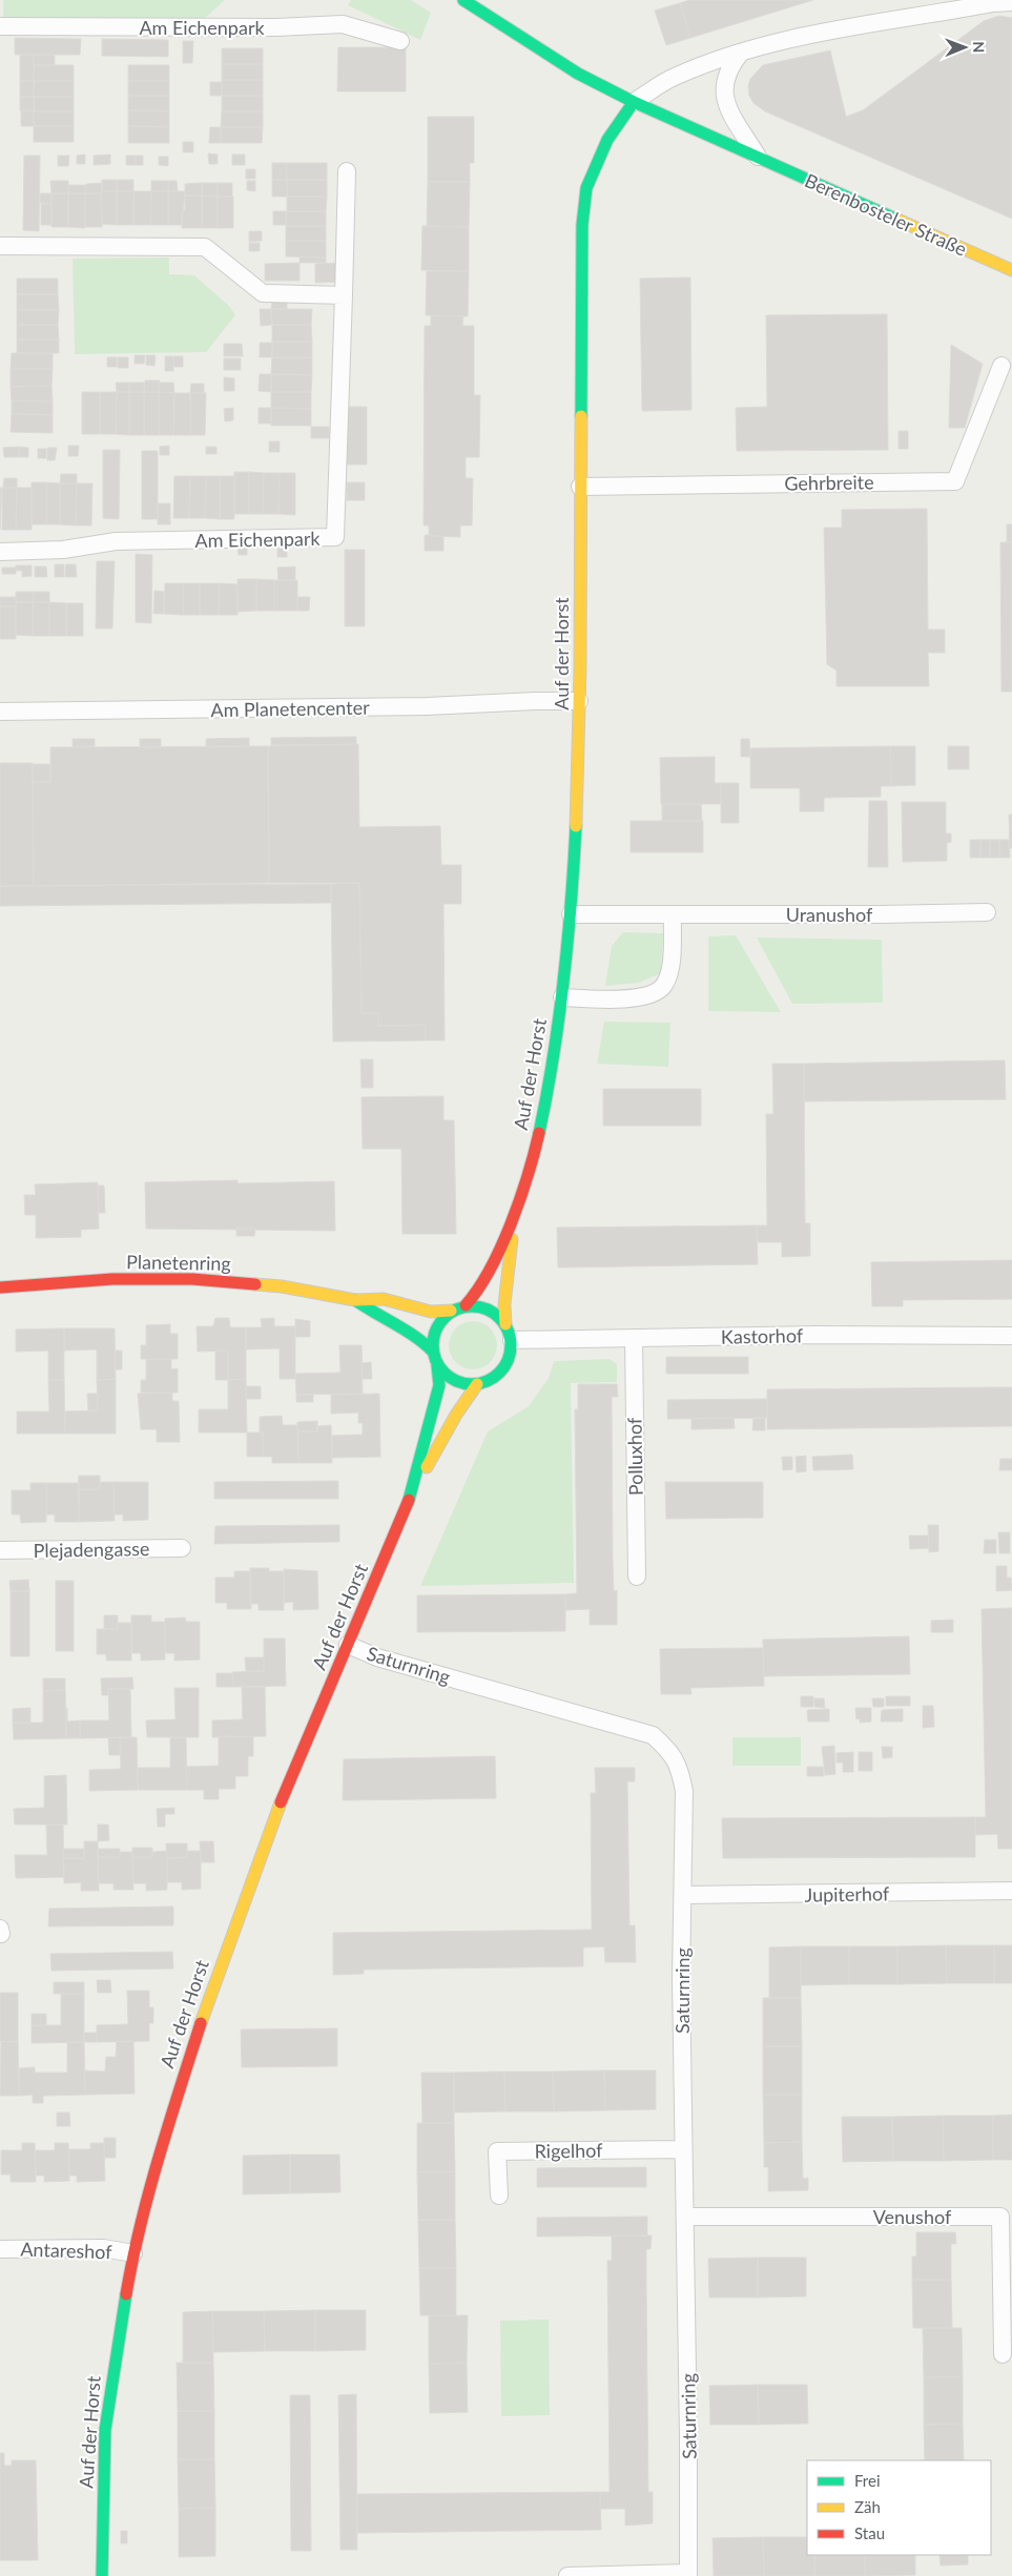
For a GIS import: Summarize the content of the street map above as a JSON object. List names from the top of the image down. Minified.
{"streets":{"street":["Am Eichenpark","Berenbosteler Straße","Gehrbreite","Auf der Horst","Am Planetencenter","Uranushof","Planetenring","Kastorhof","Polluxhof","Plejadengasse","Saturnring","Jupiterhof","Rigelhof","Venushof","Antareshof"]},"crossings":[["Berenbosteler Straße","Auf der Horst"],["Gehrbreite","Auf der Horst"],["Auf der Horst","Am Planetencenter"],["Auf der Horst","Uranushof"],["Auf der Horst","Planetenring"],["Auf der Horst","Kastorhof"],["Auf der Horst","Saturnring"],["Auf der Horst","Antareshof"],["Planetenring","Kastorhof"],["Kastorhof","Polluxhof"],["Saturnring","Jupiterhof"],["Saturnring","Rigelhof"],["Saturnring","Venushof"]],"legend":["Frei","Zäh","Stau"],"north":"right"}
